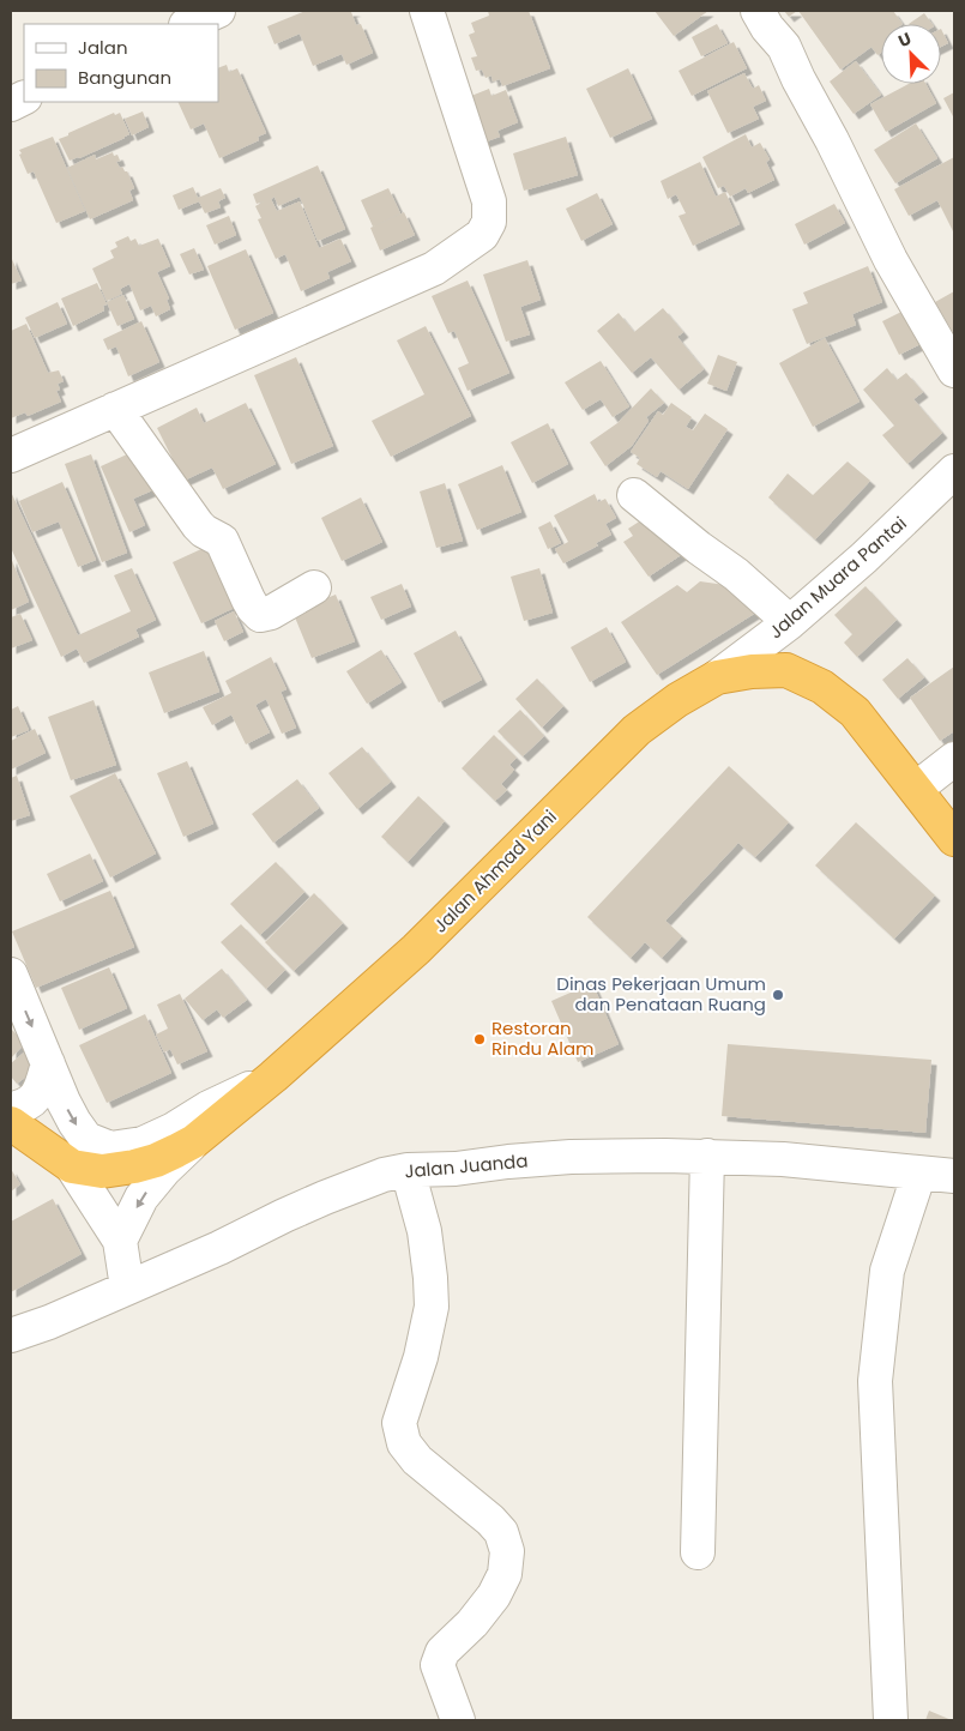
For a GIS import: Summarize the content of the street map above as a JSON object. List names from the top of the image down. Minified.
{"streets":{"highway":["Jalan Ahmad Yani"],"street":["Jalan Muara Pantai","Jalan Juanda"]},"crossings":[["Jalan Muara Pantai","Jalan Ahmad Yani"]],"places":["Dinas Pekerjaan Umum dan Penataan Ruang","Restoran Rindu Alam"],"legend":["Jalan","Bangunan"],"north":"top left"}
